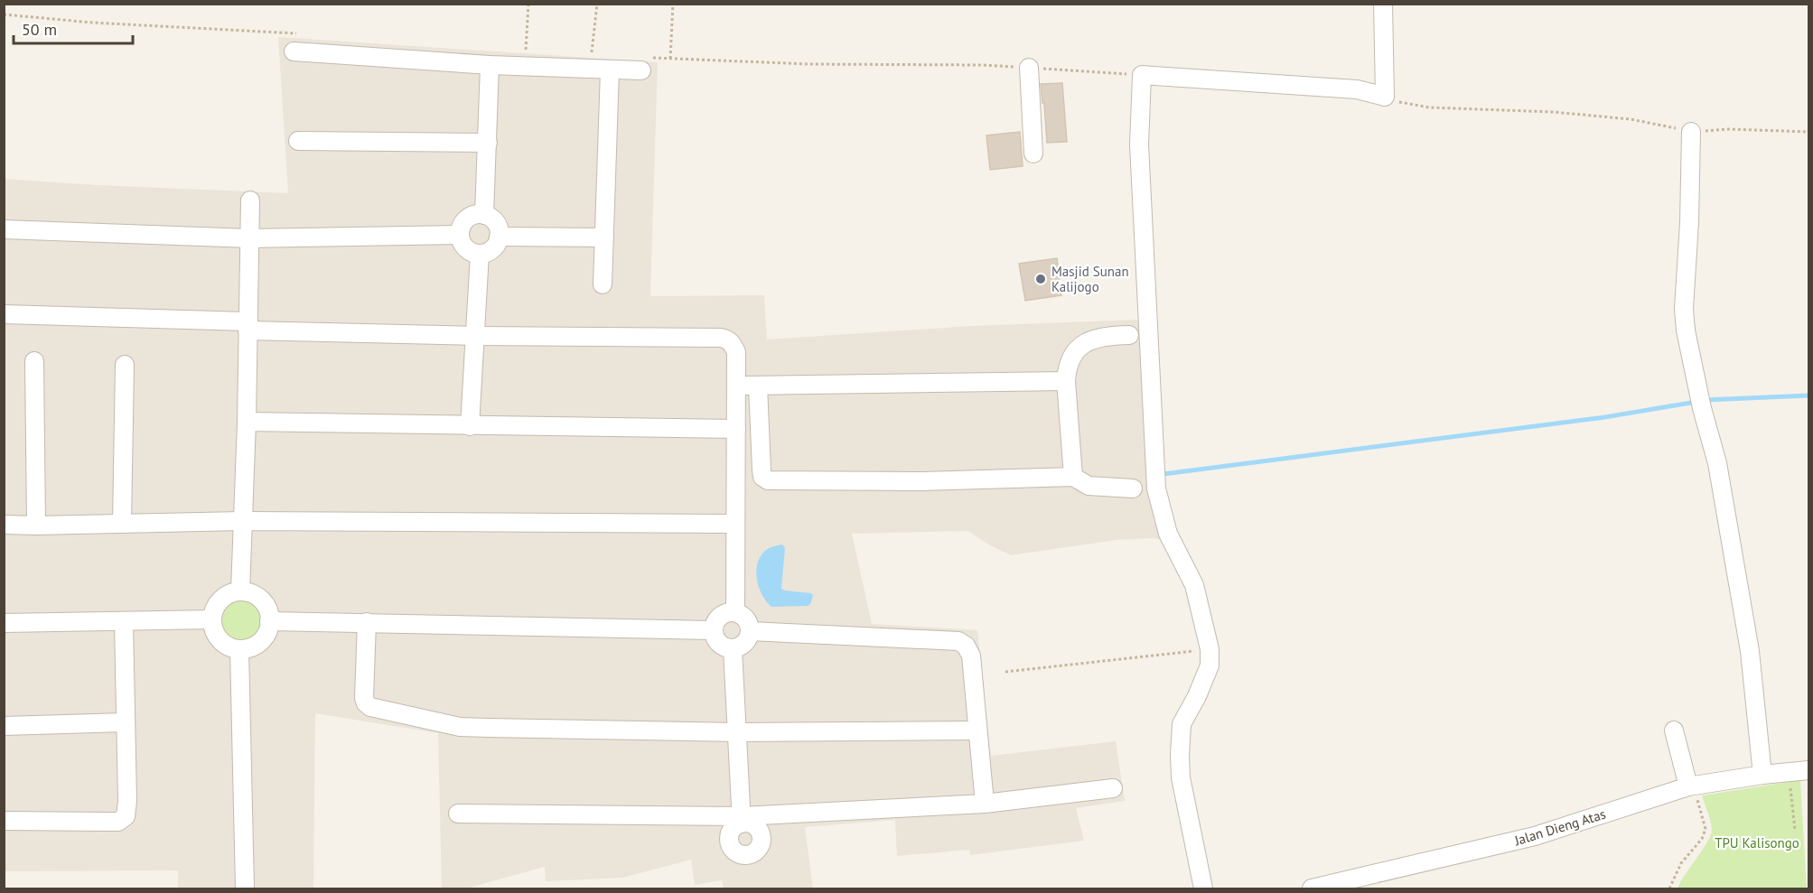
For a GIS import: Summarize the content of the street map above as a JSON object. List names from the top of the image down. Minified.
{"streets":{"street":["Jalan Dieng Atas"]},"parks":["TPU Kalisongo"],"places":["Masjid Sunan Kalijogo"],"scale_bar":"50 m"}
